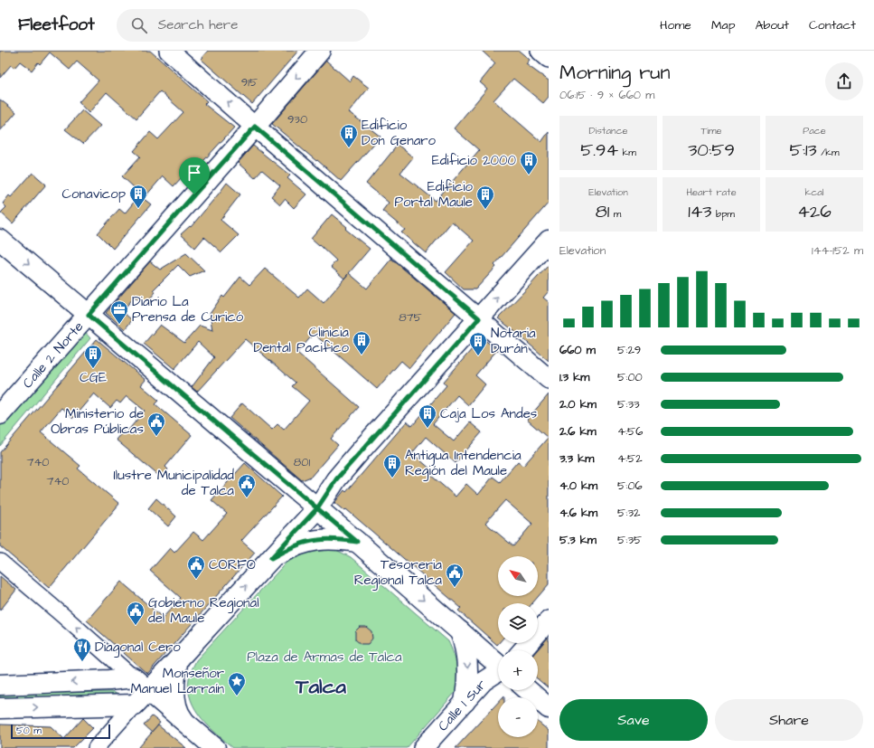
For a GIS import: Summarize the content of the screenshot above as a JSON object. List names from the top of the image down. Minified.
{"streets":{"main road":["Calle 2 Norte"],"street":["Calle 1 Sur"]},"districts":["Talca"],"parks":["Plaza de Armas de Talca"],"places":{"building":["Edificio Don Genaro","Edificio 2000","Conavicop","Edificio Portal Maule","Clinicia Dental Pacifico","Notaria Durán","CGE","Caja Los Andes","Antigua Intendencia Región del Maule"],"office":["Diario La Prensa de Curicó"],"public building":["Ministerio de Obras Públicas","Ilustre Municipalidad de Talca","CORFO","Tesoreria Regional Talca","Gobierno Regional del Maule"],"restaurant":["Diagonal Cero"],"place":["Monseñor Manuel Larraín"]},"house_numbers":["915","930","875","740","801","740"],"scale_bar":"50 m","north":"top left","page":{"header":"Fleetfoot","search":"Search here","nav":["Home","Map","About","Contact"],"heading":["Morning run","06:15 · 9 × 660 m"],"stats":[["Distance","5.94 km"],["Time","30:59"],["Pace","5:13 /km"],["Elevation","81 m"],["Heart rate","143 bpm"],["kcal","426"]],"chart":["Elevation","144–152 m"],"list":[{"name":"660 m","note":"5:29"},{"name":"1.3 km","note":"5:00"},{"name":"2.0 km","note":"5:33"},{"name":"2.6 km","note":"4:56"},{"name":"3.3 km","note":"4:52"},{"name":"4.0 km","note":"5:06"},{"name":"4.6 km","note":"5:32"},{"name":"5.3 km","note":"5:35"}],"map_buttons":["+","−"],"buttons":["Save","Share"],"scale":"50 m"}}
